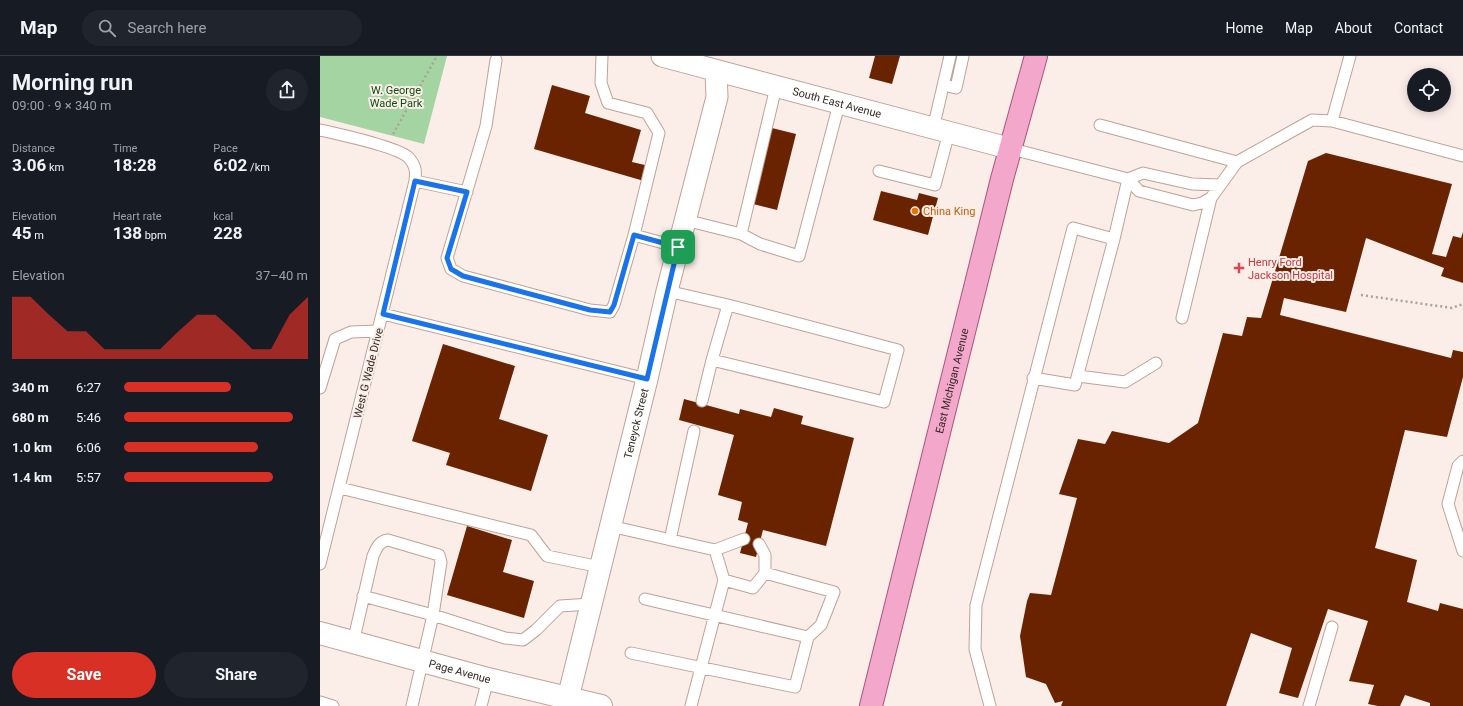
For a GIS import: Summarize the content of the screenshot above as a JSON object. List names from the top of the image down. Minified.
{"streets":{"main road":["East Michigan Avenue"],"street":["South East Avenue","Teneyck Street","Page Avenue"],"lane":["West G Wade Drive"]},"crossings":[["South East Avenue","East Michigan Avenue"],["South East Avenue","Teneyck Street"],["Teneyck Street","Page Avenue"]],"parks":["W. George Wade Park"],"places":{"other":["China King"],"health":["Henry Ford Jackson Hospital"]},"page":{"header":"Map","search":"Search here","nav":["Home","Map","About","Contact"],"heading":["Morning run","09:00 · 9 × 340 m"],"stats":[["Distance","3.06 km"],["Time","18:28"],["Pace","6:02 /km"],["Elevation","45 m"],["Heart rate","138 bpm"],["kcal","228"]],"chart":["Elevation","37–40 m"],"list":[{"name":"340 m","note":"6:27"},{"name":"680 m","note":"5:46"},{"name":"1.0 km","note":"6:06"},{"name":"1.4 km","note":"5:57"}],"buttons":["Save","Share"]}}
